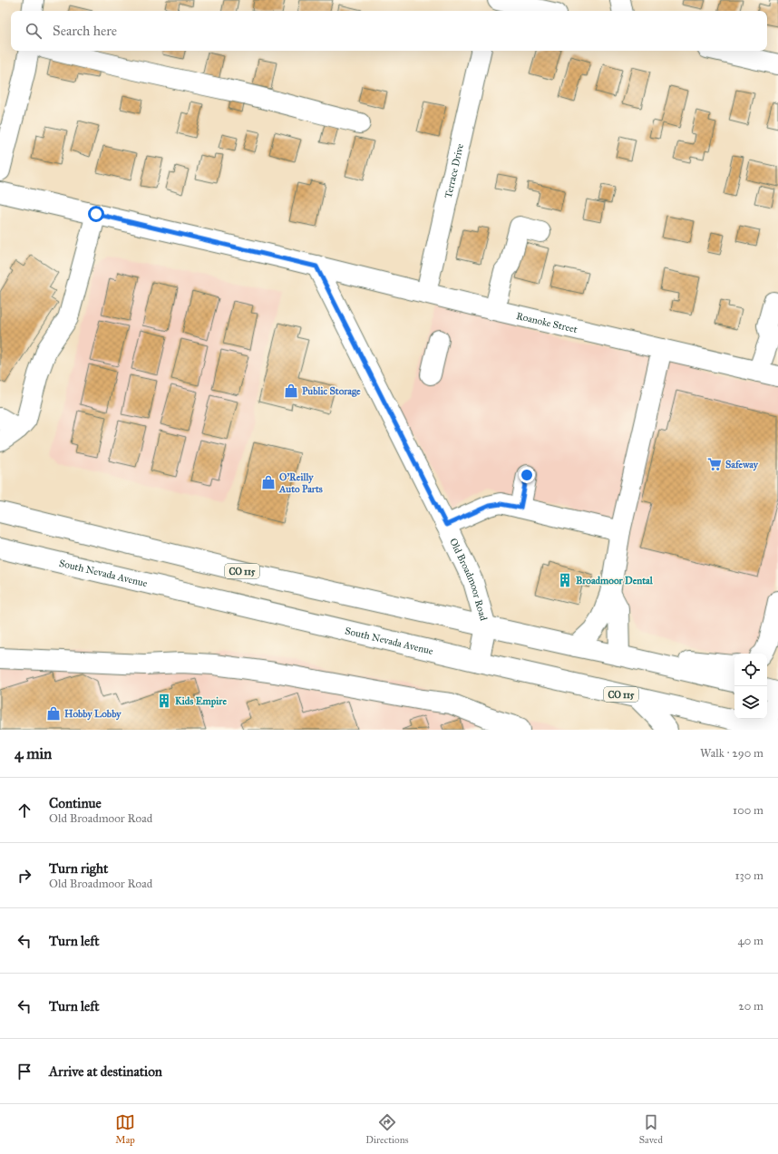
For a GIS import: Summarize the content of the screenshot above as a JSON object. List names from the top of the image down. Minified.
{"streets":{"main road":["Terrace Drive","Roanoke Street","CO 115","South Nevada Avenue","Old Broadmoor Road"]},"crossings":[["Terrace Drive","Roanoke Street"],["Roanoke Street","Old Broadmoor Road"],["CO 115","Old Broadmoor Road"],["South Nevada Avenue","Old Broadmoor Road"]],"places":{"shop":["Public Storage","O'Reilly Auto Parts","Hobby Lobby"],"supermarket":["Safeway"],"building":["Broadmoor Dental","Kids Empire"]},"page":{"search":"Search here","heading":["4 min","Walk · 290 m"],"list":[["Continue","Old Broadmoor Road","100 m"],["Turn right","Old Broadmoor Road","130 m"],["Turn left","40 m"],["Turn left","20 m"],"Arrive at destination"],"nav":["Map","Directions","Saved"]}}
